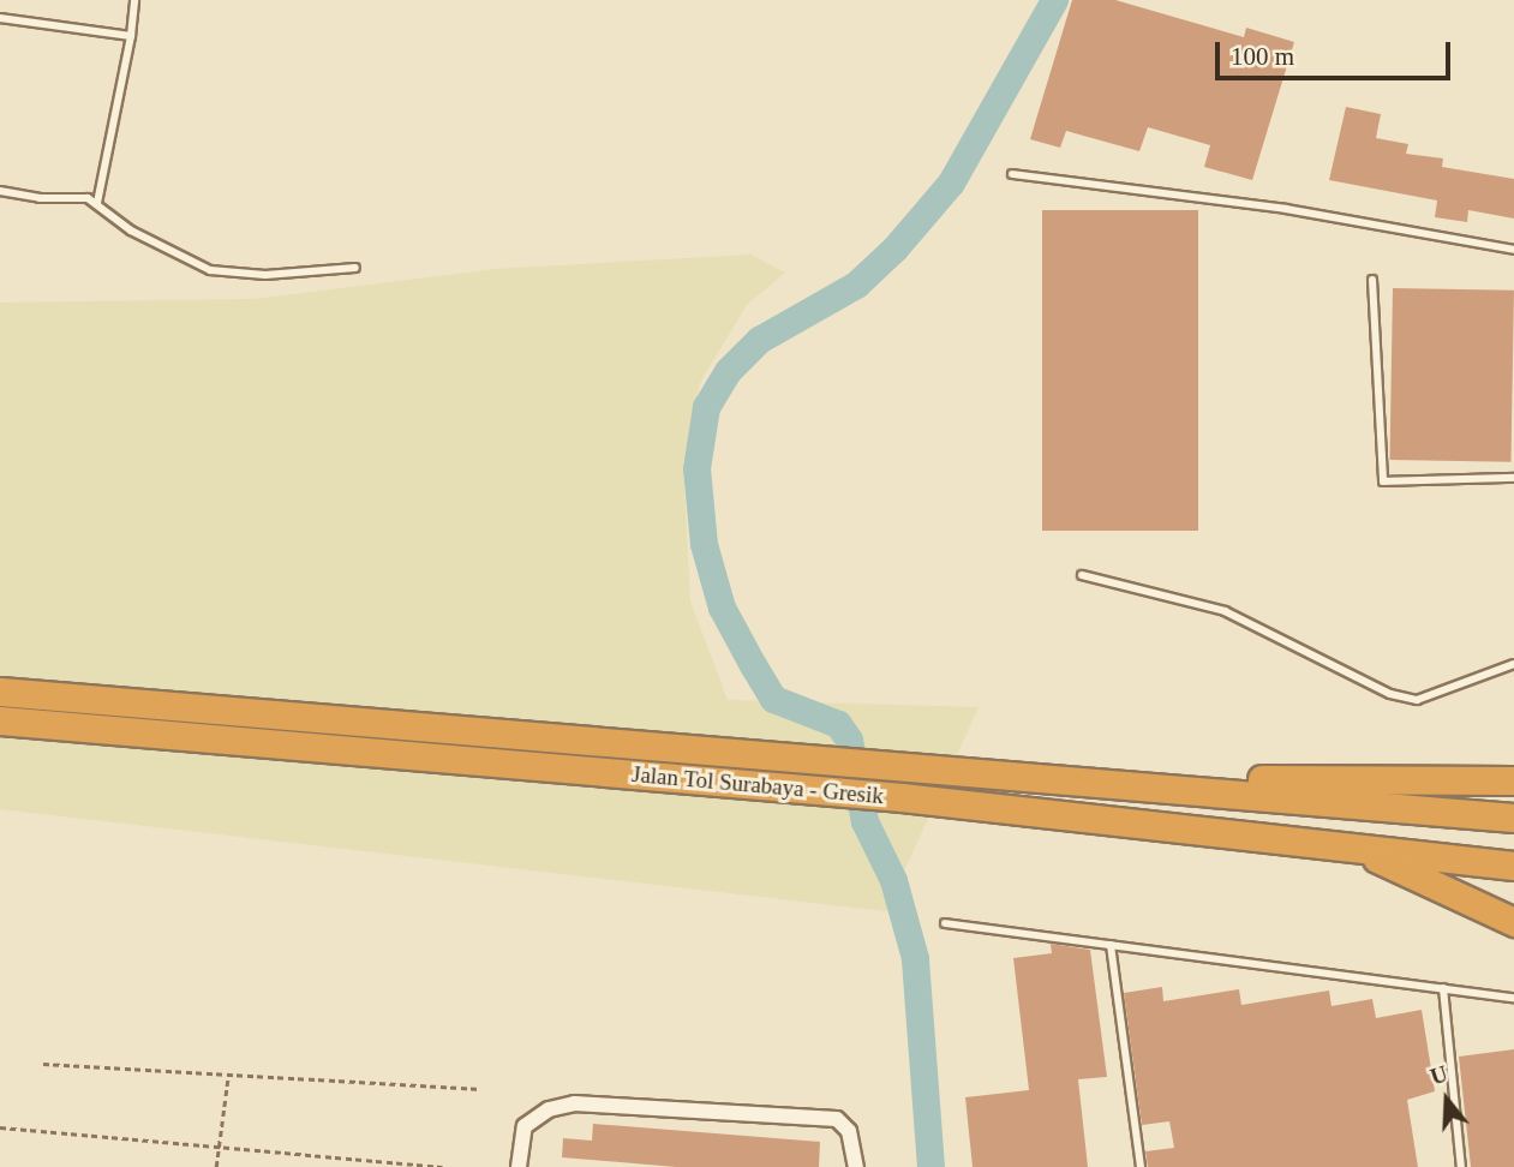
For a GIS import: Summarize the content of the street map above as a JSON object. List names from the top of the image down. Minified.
{"streets":{"highway":["Jalan Tol Surabaya - Gresik"]},"scale_bar":"100 m","north":"top"}
